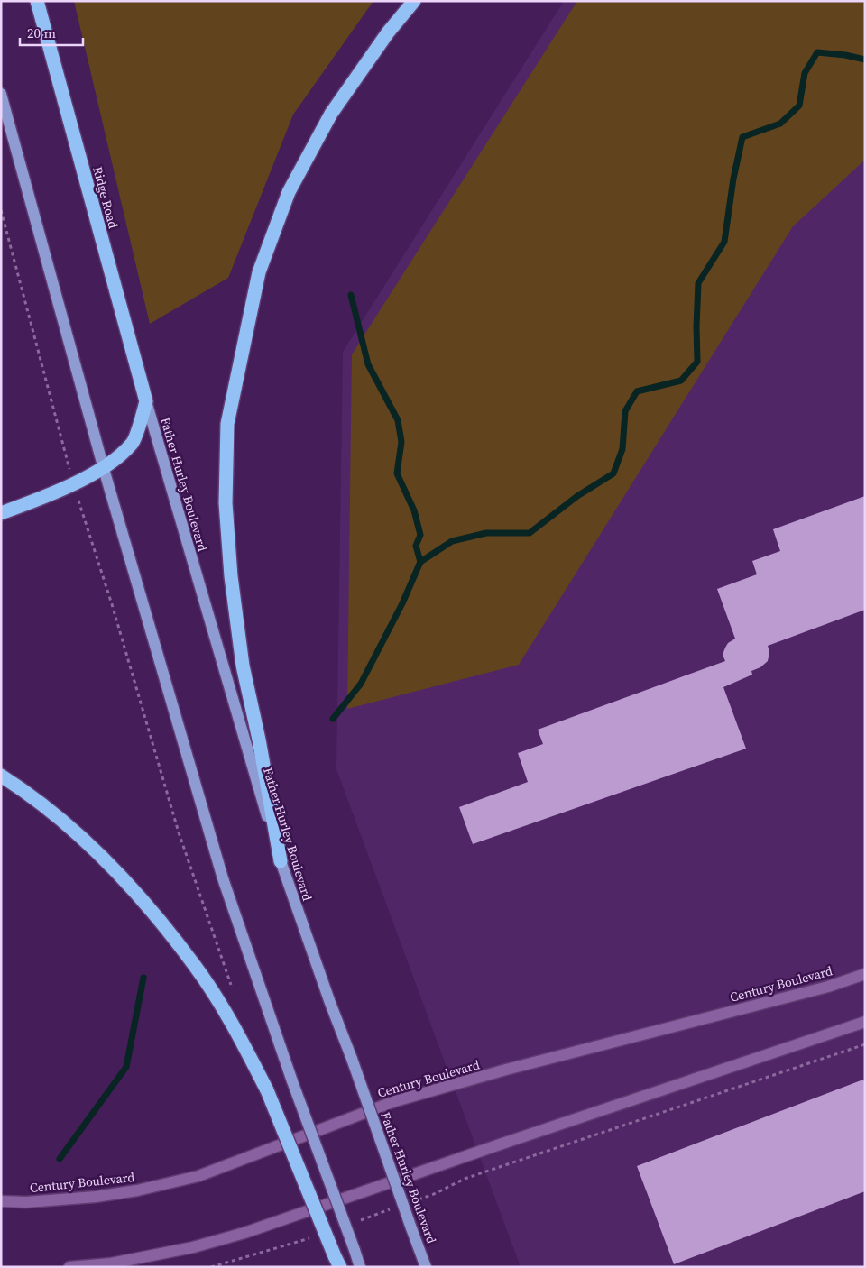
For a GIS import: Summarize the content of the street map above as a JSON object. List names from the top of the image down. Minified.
{"streets":{"highway":["Ridge Road"],"main road":["Father Hurley Boulevard"],"street":["Century Boulevard"]},"crossings":[["Ridge Road","Father Hurley Boulevard"]],"scale_bar":"20 m"}
